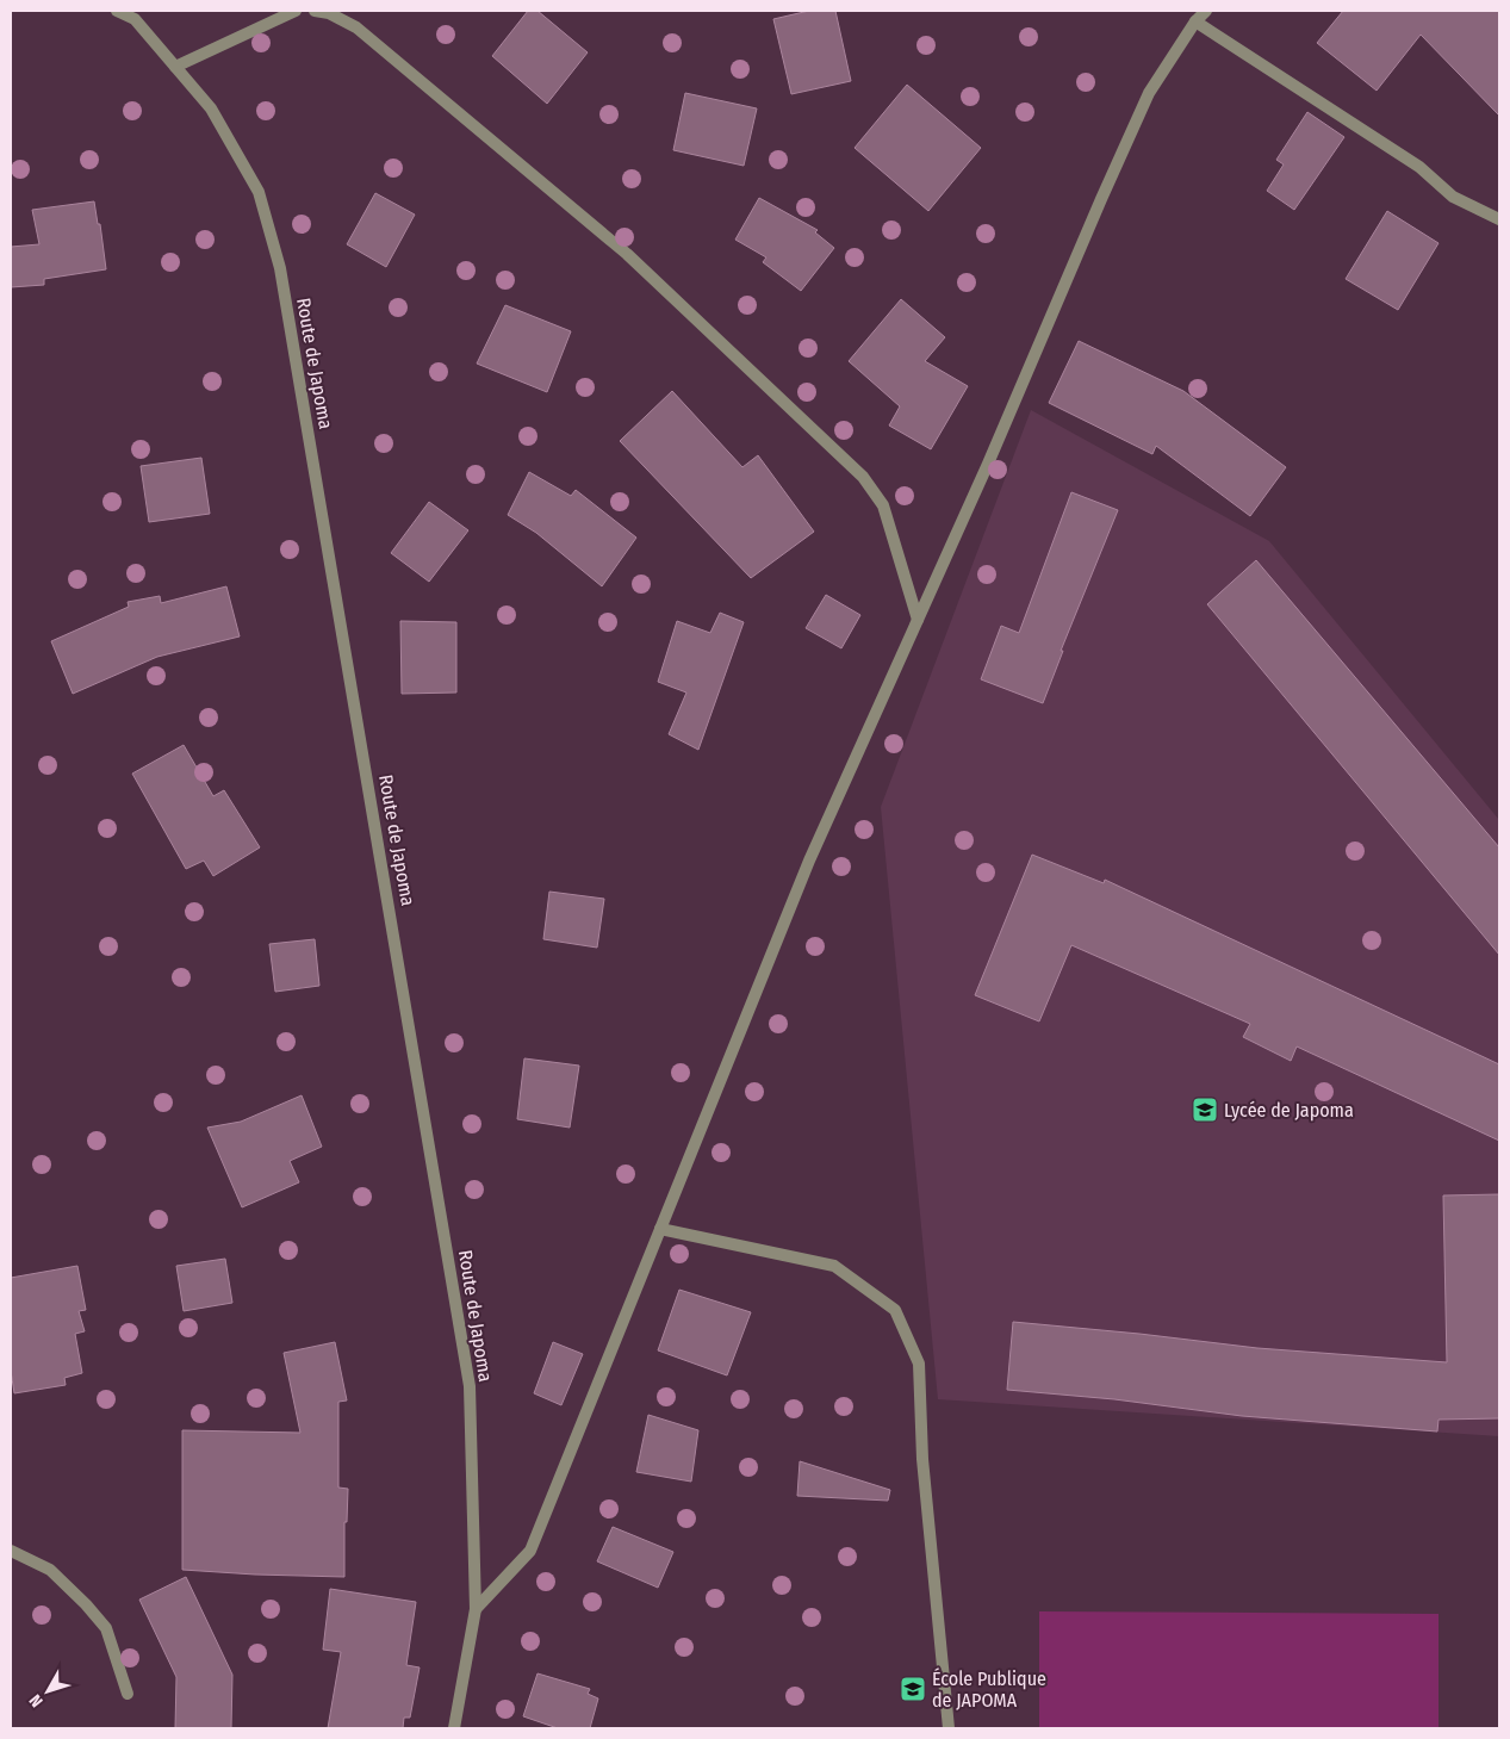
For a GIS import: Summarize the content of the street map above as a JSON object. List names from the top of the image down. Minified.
{"streets":{"street":["Route de Japoma"]},"places":{"school or university":["Lycée de Japoma","École Publique de JAPOMA"]},"north":"bottom left"}
